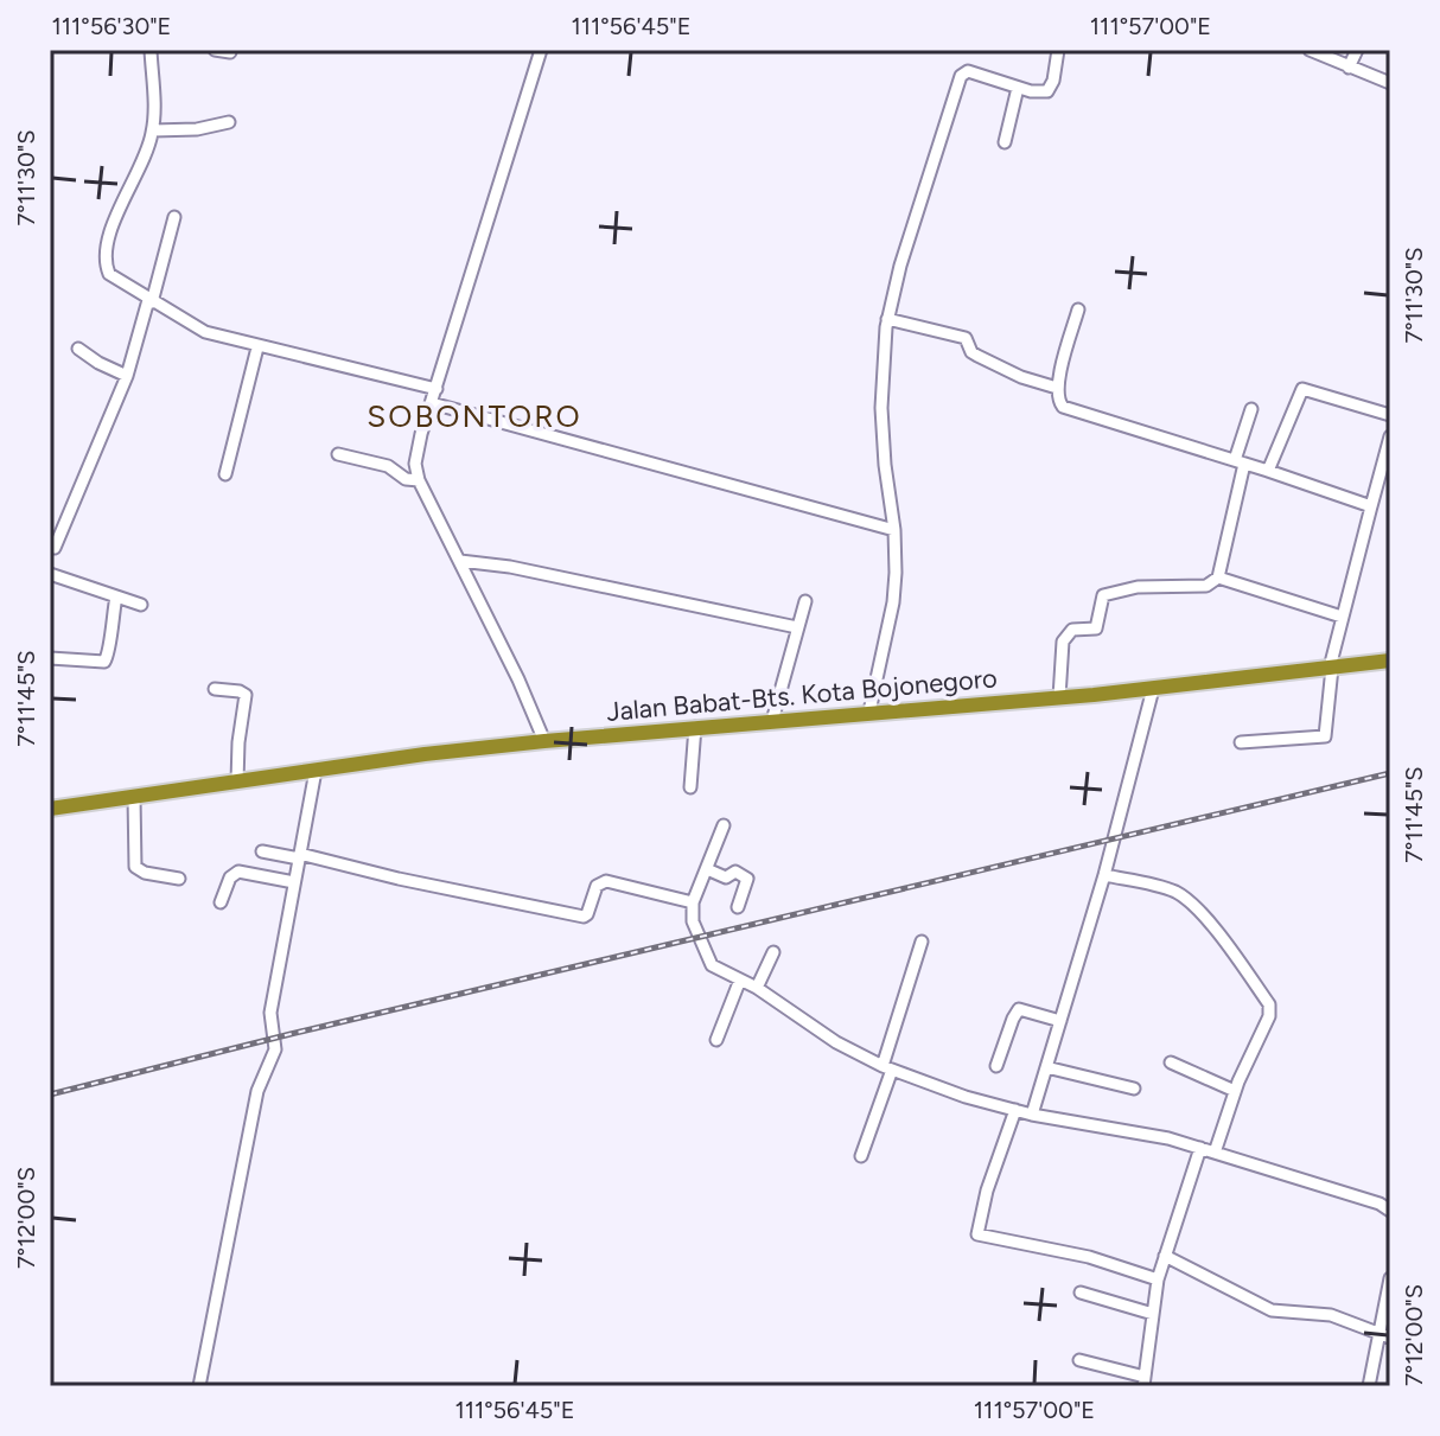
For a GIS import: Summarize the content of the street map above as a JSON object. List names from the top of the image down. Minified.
{"streets":{"highway":["Jalan Babat-Bts. Kota Bojonegoro"]},"districts":["SOBONTORO"],"coordinates":["111°56'30\"E","111°56'45\"E","111°57'00\"E","7°11'30\"S","7°11'45\"S","7°12'00\"S"]}
